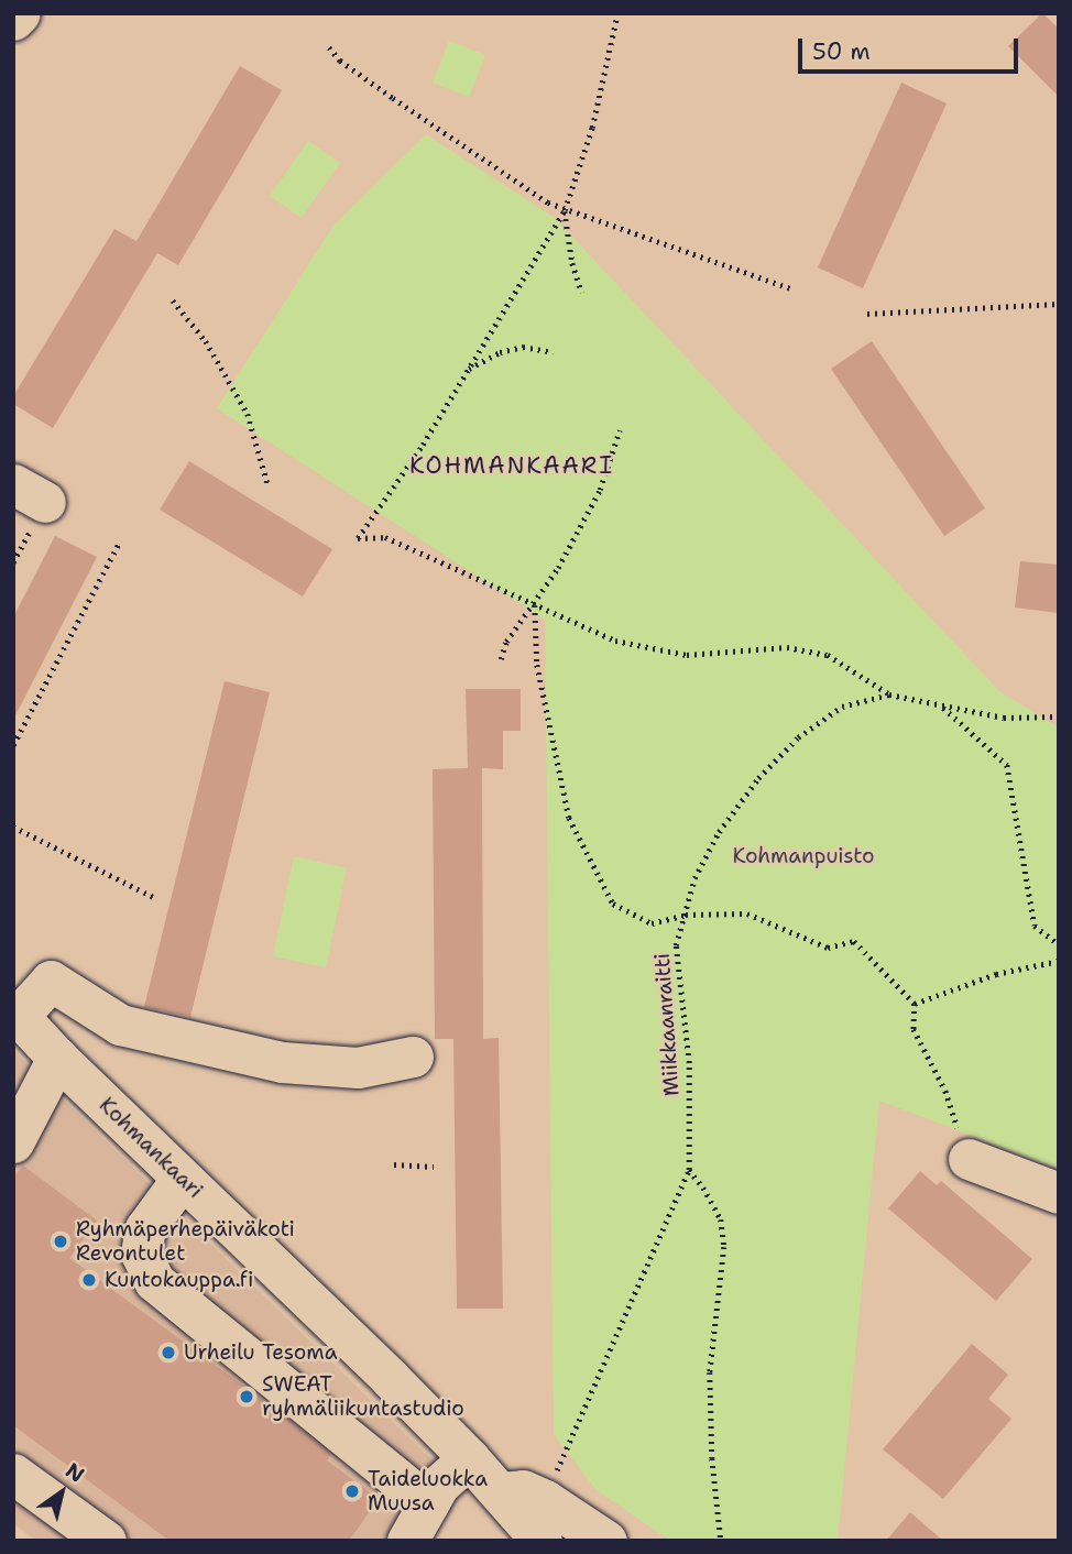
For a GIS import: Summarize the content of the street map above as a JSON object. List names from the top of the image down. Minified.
{"streets":{"street":["Kohmankaari"],"path":["Miikkaanraitti"]},"districts":["KOHMANKAARI"],"parks":["Kohmanpuisto"],"places":["Ryhmäperhepäiväkoti Revontulet","Kuntokauppa.fi","Urheilu Tesoma","SWEAT ryhmäliikuntastudio","Taideluokka Muusa"],"scale_bar":"50 m","north":"top right"}
